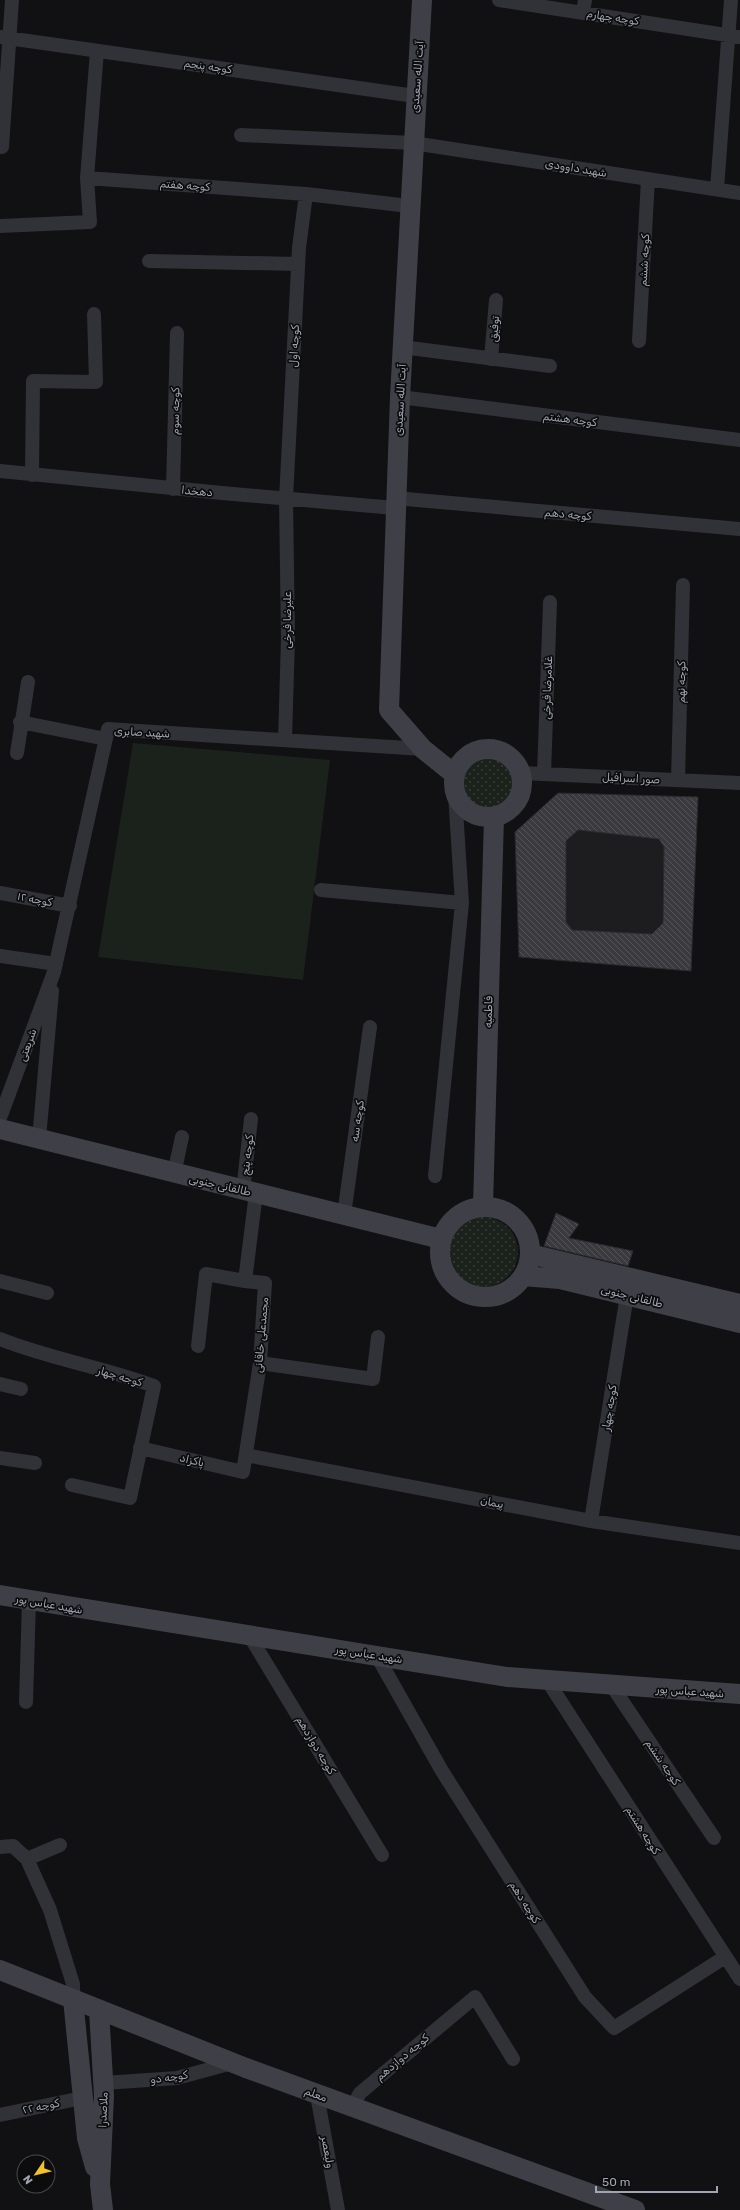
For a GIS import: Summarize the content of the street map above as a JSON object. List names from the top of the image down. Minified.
{"streets":{"street":["کوچه چهارم","کوچه پنجم","آیت الله سعیدی","شهید داوودی","کوچه هفتم","کوچه ششم","توفیق","کوچه اول","کوچه سوم","کوچه هشتم","دهخدا","کوچه دهم","علیرضا فرخی","کوچه نهم","غلامرضا فرخی","شهید صابری","صور اسرافیل","کوچه ۱۲","فاطمیه","شریعتی","کوچه سه","کوچه پنج","طالقانی جنوبی","مجمدعلی خاقانی","کوجه چهار","کوچه چهار","پاکزاد","پیمان","شهید عباس پور","کوچه دوازدهم","کوجه ششم","کوچه دو","معلم","کوچه ۲۲","ملاصدرا","ولیعصر"]},"crossings":[["کوچه پنجم","آیت الله سعیدی"],["آیت الله سعیدی","شهید داوودی"],["آیت الله سعیدی","کوچه هفتم"],["آیت الله سعیدی","کوچه هشتم"],["آیت الله سعیدی","دهخدا"],["آیت الله سعیدی","کوچه دهم"],["آیت الله سعیدی","شهید صابری"],["آیت الله سعیدی","صور اسرافیل"],["آیت الله سعیدی","فاطمیه"],["شهید داوودی","کوچه ششم"],["کوچه هفتم","کوچه اول"],["کوچه اول","دهخدا"],["کوچه اول","علیرضا فرخی"],["کوچه سوم","دهخدا"],["کوچه هشتم","کوچه دهم"],["کوچه هشتم","شهید عباس پور"],["دهخدا","کوچه دهم"],["دهخدا","علیرضا فرخی"],["کوچه دهم","شهید عباس پور"],["علیرضا فرخی","شهید صابری"],["کوچه نهم","صور اسرافیل"],["غلامرضا فرخی","صور اسرافیل"],["شهید صابری","کوچه ۱۲"],["شهید صابری","شریعتی"],["صور اسرافیل","فاطمیه"],["فاطمیه","طالقانی جنوبی"],["کوچه سه","طالقانی جنوبی"],["کوچه پنج","طالقانی جنوبی"],["طالقانی جنوبی","کوچه چهار"],["مجمدعلی خاقانی","پاکزاد"],["مجمدعلی خاقانی","پیمان"],["کوجه چهار","پاکزاد"],["کوچه چهار","پیمان"],["شهید عباس پور","کوچه دوازدهم"],["شهید عباس پور","کوجه ششم"],["کوچه دوازدهم","معلم"],["کوچه دو","معلم"],["کوچه دو","ملاصدرا"],["معلم","ملاصدرا"],["معلم","ولیعصر"]],"scale_bar":"50 m","north":"bottom left"}
